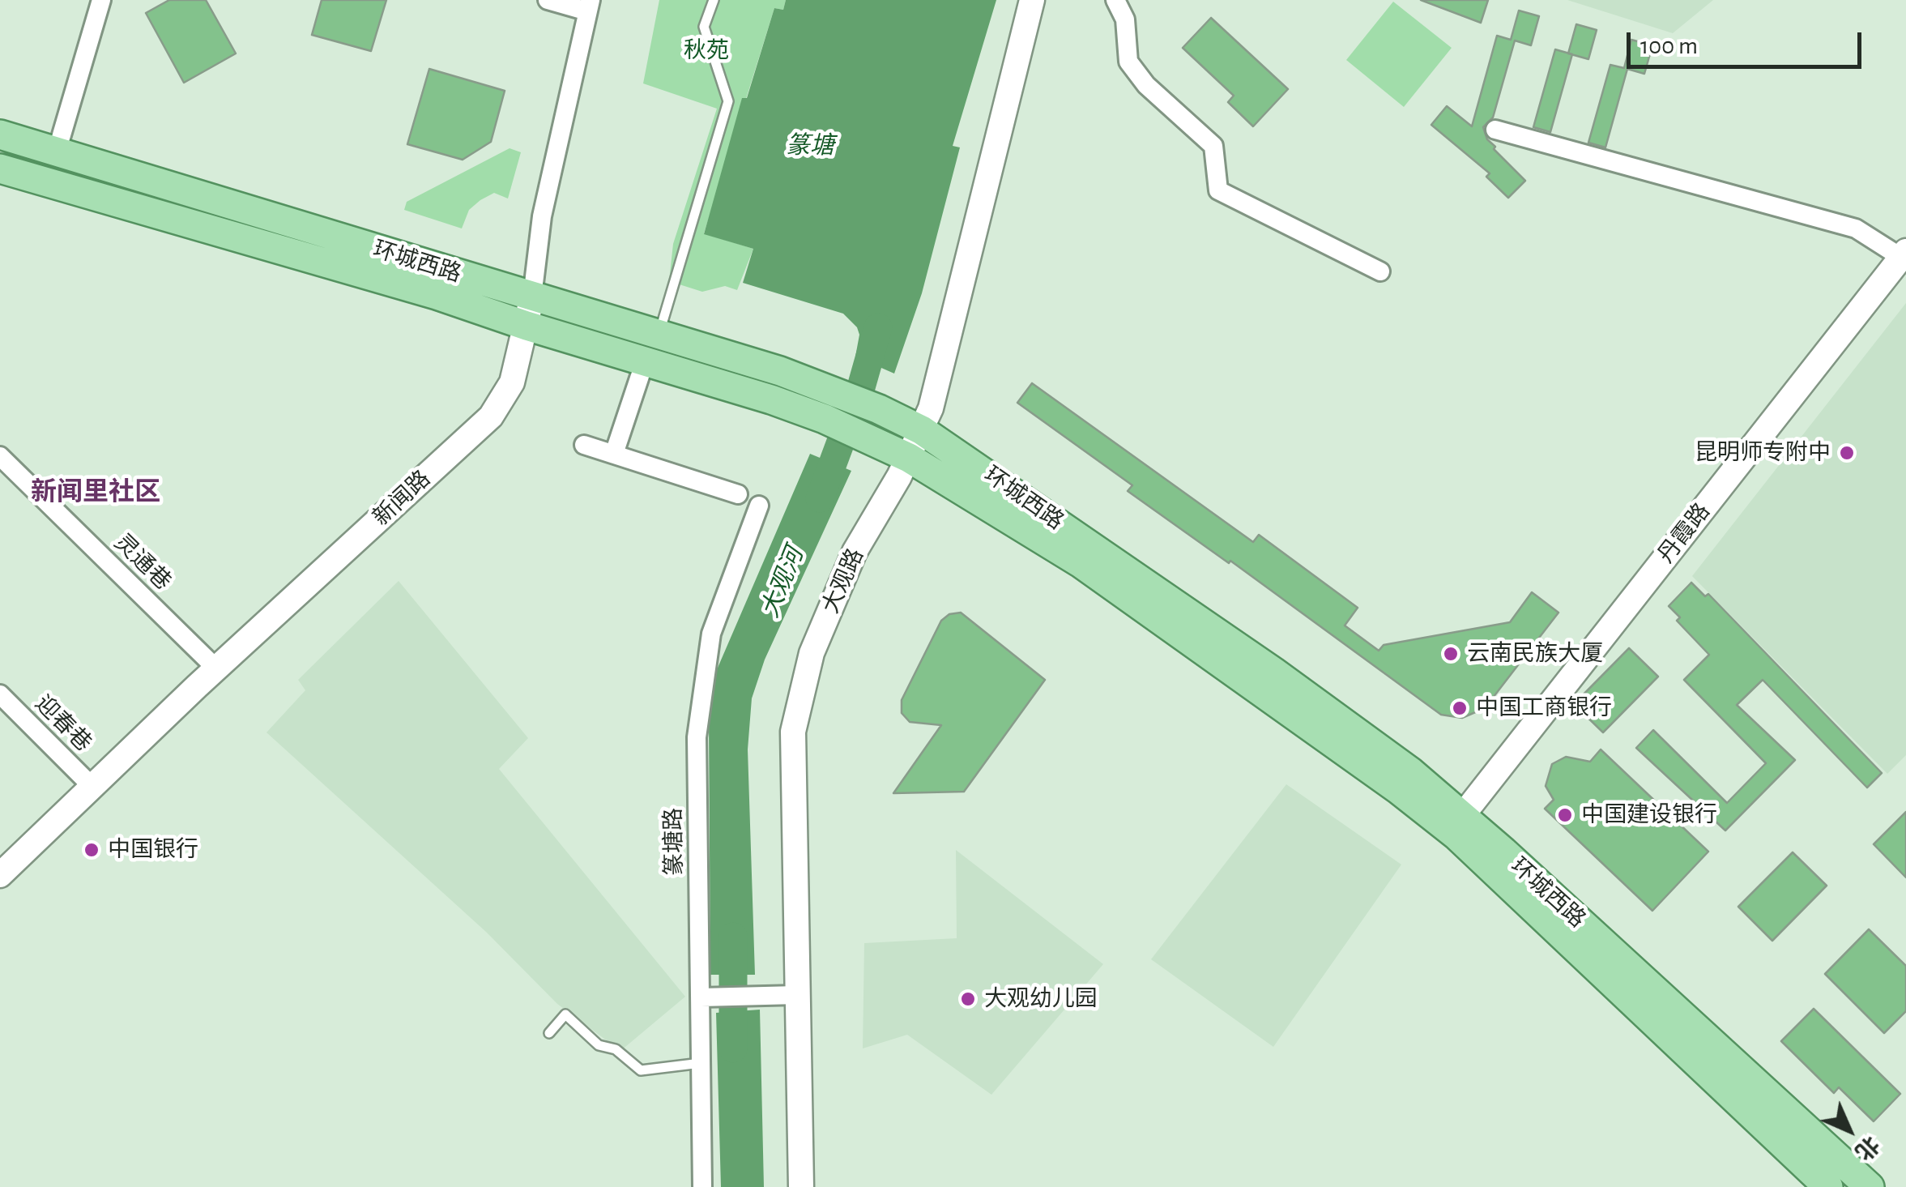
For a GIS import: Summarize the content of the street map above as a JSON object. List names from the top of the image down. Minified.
{"streets":{"main road":["环城西路"],"street":["新闻路","丹霞路","灵通巷","大观路","迎春巷","篆塘路"]},"crossings":[["环城西路","新闻路"],["环城西路","丹霞路"],["环城西路","大观路"],["新闻路","灵通巷"],["新闻路","迎春巷"]],"districts":["新闻里社区"],"water":["篆塘","大观河"],"parks":["秋苑"],"places":["昆明师专附中","云南民族大厦","中国工商银行","中国建设银行","中国银行","大观幼儿园"],"scale_bar":"100 m","north":"bottom right"}
